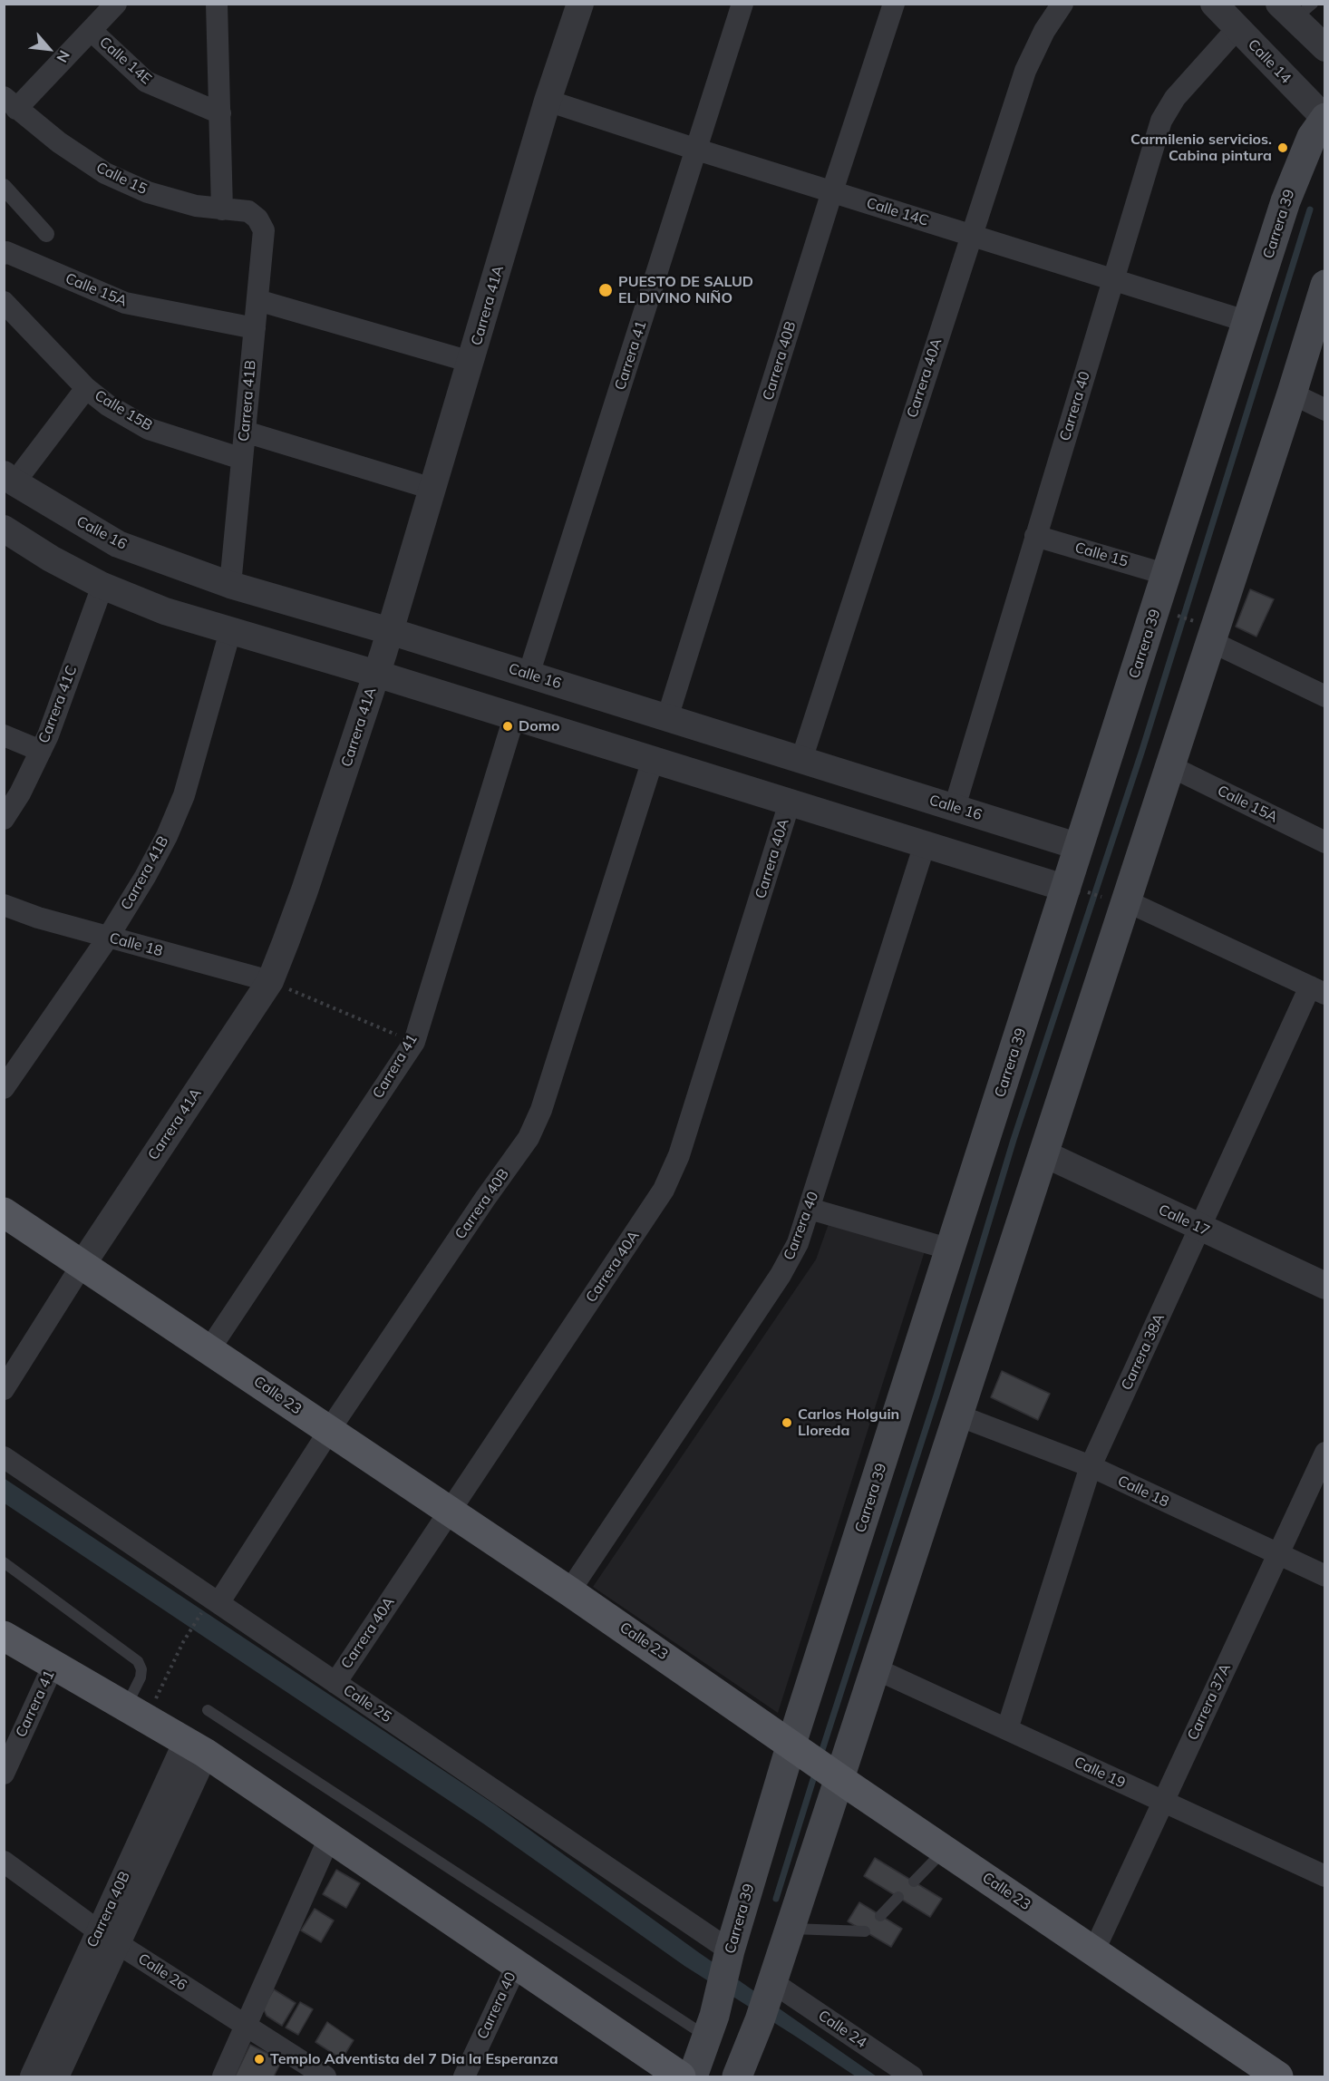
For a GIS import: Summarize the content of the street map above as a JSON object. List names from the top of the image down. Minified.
{"streets":{"main road":["Carrera 39","Calle 23"],"street":["Calle 14E","Calle 14","Calle 15","Calle 14C","Calle 15A","Carrera 41A","Carrera 41","Carrera 40B","Carrera 40A","Carrera 41B","Carrera 40","Calle 15B","Calle 16","Carrera 41C","Calle 18","Calle 17","Carrera 38A","Carrera 37A","Calle 25","Calle 19","Calle 26","Calle 24"]},"crossings":[["Calle 14","Carrera 39"],["Calle 14","Carrera 40"],["Calle 15","Carrera 39"],["Calle 15","Carrera 41B"],["Calle 15","Carrera 40"],["Calle 14C","Carrera 39"],["Calle 14C","Carrera 41A"],["Calle 14C","Carrera 41"],["Calle 14C","Carrera 40B"],["Calle 14C","Carrera 40A"],["Calle 14C","Carrera 40"],["Carrera 39","Calle 16"],["Carrera 39","Calle 23"],["Carrera 39","Calle 25"],["Calle 15A","Carrera 41B"],["Carrera 41A","Calle 16"],["Carrera 41A","Calle 18"],["Carrera 41A","Calle 23"],["Carrera 41","Calle 16"],["Carrera 41","Calle 23"],["Carrera 40B","Calle 16"],["Carrera 40B","Calle 23"],["Carrera 40B","Calle 25"],["Carrera 40B","Calle 26"],["Carrera 40A","Calle 16"],["Carrera 40A","Calle 23"],["Carrera 40A","Calle 25"],["Carrera 41B","Calle 15B"],["Carrera 41B","Calle 16"],["Carrera 41B","Calle 18"],["Carrera 40","Calle 16"],["Carrera 40","Calle 23"],["Calle 18","Carrera 38A"],["Calle 18","Carrera 37A"],["Calle 17","Carrera 38A"],["Carrera 38A","Calle 19"],["Calle 23","Carrera 37A"],["Carrera 37A","Calle 19"]],"places":["Carmilenio servicios. Cabina pintura","PUESTO DE SALUD EL DIVINO NIÑO","Domo","Carlos Holguin Lloreda","Templo Adventista del 7 Dia la Esperanza"],"north":"bottom right"}
